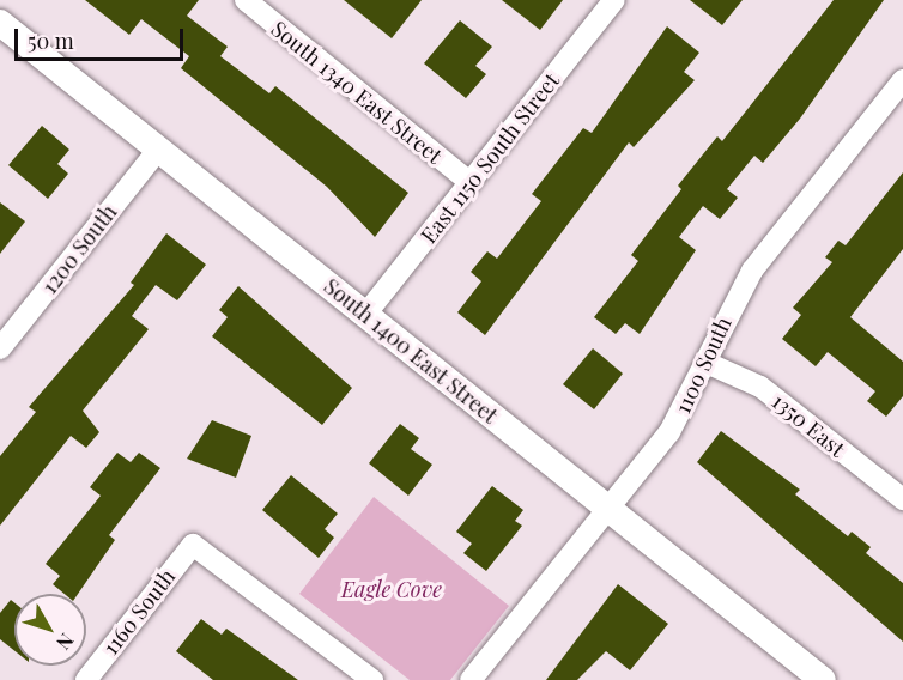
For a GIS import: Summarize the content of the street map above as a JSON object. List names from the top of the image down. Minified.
{"streets":{"street":["South 1340 East Street","East 1150 South Street","1200 South","South 1400 East Street","1100 South","1350 East","1160 South"]},"crossings":[["South 1340 East Street","East 1150 South Street"],["East 1150 South Street","South 1400 East Street"],["1200 South","South 1400 East Street"],["South 1400 East Street","1100 South"],["1100 South","1350 East"]],"parks":["Eagle Cove"],"scale_bar":"50 m","north":"bottom right"}
